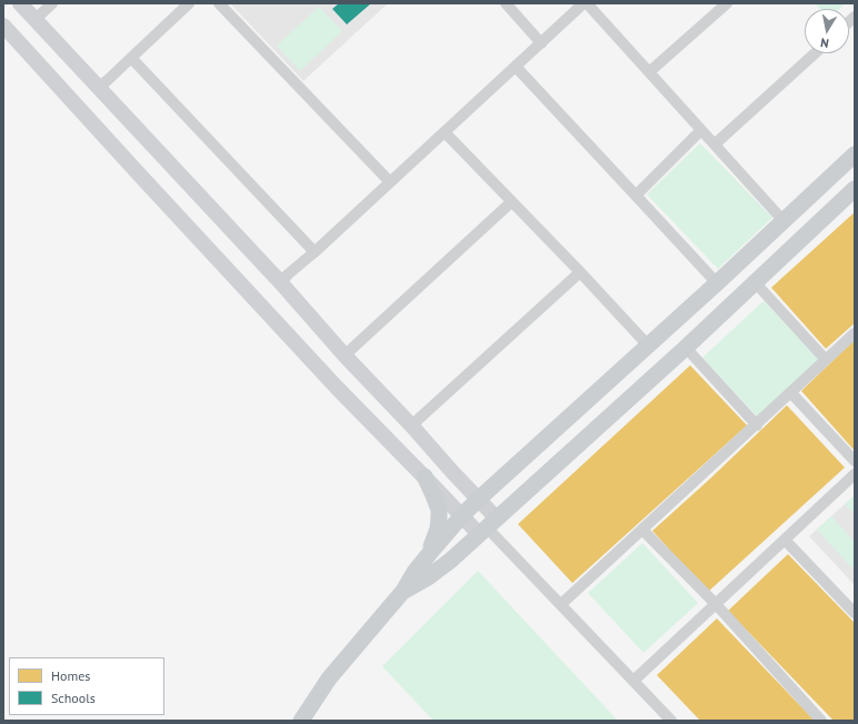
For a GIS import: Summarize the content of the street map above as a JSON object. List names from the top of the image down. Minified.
{"legend":["Homes","Schools"],"north":"bottom"}
